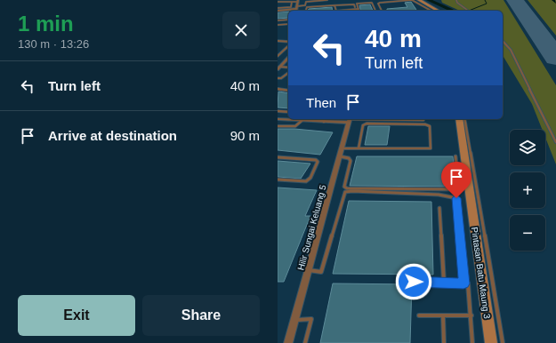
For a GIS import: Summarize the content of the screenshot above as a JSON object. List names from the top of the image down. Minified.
{"streets":{"street":["Hilir Sungai Keluang 5","Pintasan Batu Maung 3"]},"page":{"heading":["1 min","130 m · 13:26"],"turn":["40 m","Turn left"],"list":[{"name":"Turn left","value":"40 m"},{"name":"Arrive at destination","value":"90 m"}],"then":"Then","map_buttons":["+","−"],"buttons":["Exit","Share"]}}
